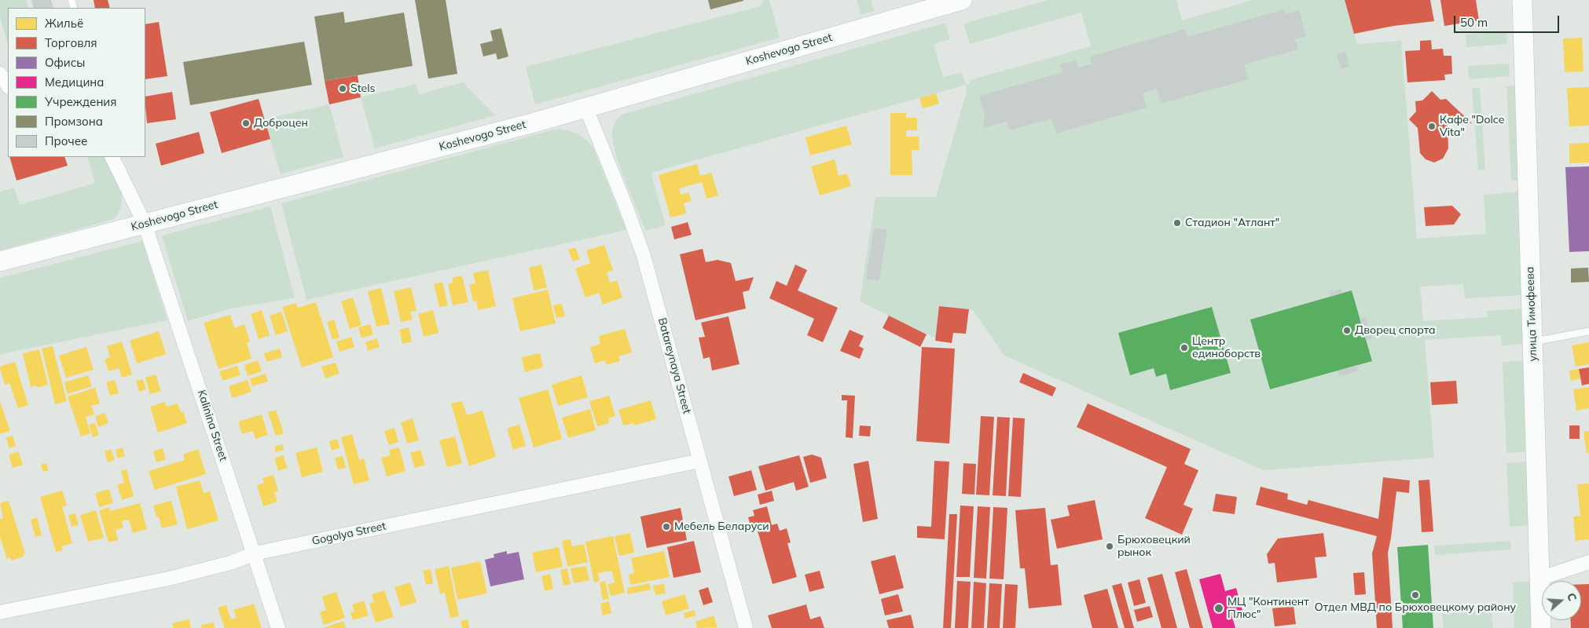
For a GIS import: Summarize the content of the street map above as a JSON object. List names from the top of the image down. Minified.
{"streets":{"street":["Koshevogo Street","улица Тимофеева","Batareynaya Street","Kalinina Street","Gogolya Street"]},"crossings":[["Koshevogo Street","Batareynaya Street"],["Koshevogo Street","Kalinina Street"],["Batareynaya Street","Gogolya Street"],["Kalinina Street","Gogolya Street"]],"places":["Stels","Доброцен","Кафе \"Dolce Vita\"","Стадион \"Атлант\"","Дворец спорта","Центр единоборств","Мебель Беларуси","Брюховецкий рынок","Отдел МВД по Брюховецкому району","МЦ \"Континент Плюс\""],"legend":["Жильё","Торговля","Офисы","Медицина","Учреждения","Промзона","Прочее"],"scale_bar":"50 m","north":"right"}
